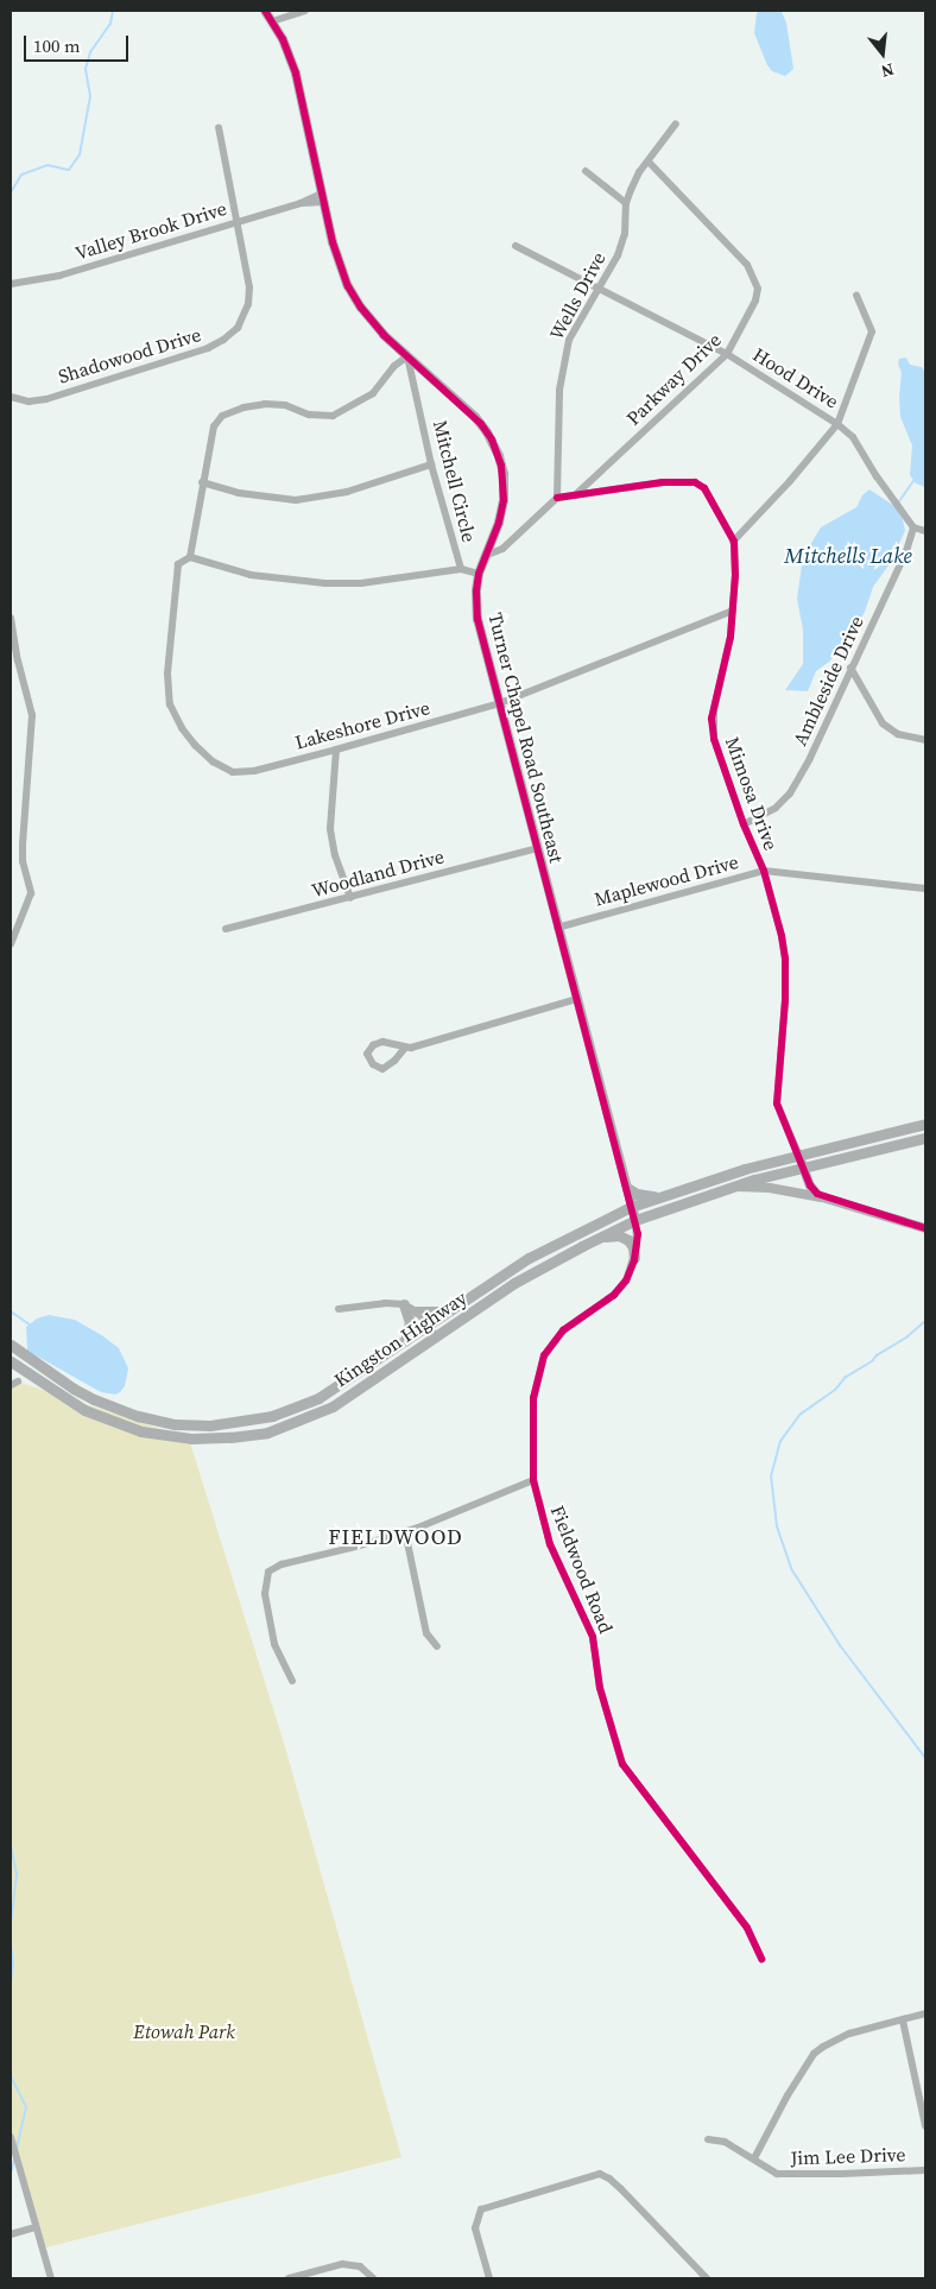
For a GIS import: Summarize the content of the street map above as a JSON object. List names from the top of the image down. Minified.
{"streets":{"main road":["Kingston Highway"],"street":["Valley Brook Drive","Wells Drive","Shadowood Drive","Hood Drive","Parkway Drive","Mitchell Circle","Ambleside Drive","Lakeshore Drive","Turner Chapel Road Southeast","Mimosa Drive","Woodland Drive","Maplewood Drive","Fieldwood Road","Jim Lee Drive"]},"crossings":[["Valley Brook Drive","Shadowood Drive"],["Valley Brook Drive","Turner Chapel Road Southeast"],["Wells Drive","Hood Drive"],["Wells Drive","Parkway Drive"],["Wells Drive","Mimosa Drive"],["Hood Drive","Parkway Drive"],["Parkway Drive","Mimosa Drive"],["Mitchell Circle","Lakeshore Drive"],["Mitchell Circle","Turner Chapel Road Southeast"],["Ambleside Drive","Mimosa Drive"],["Lakeshore Drive","Turner Chapel Road Southeast"],["Lakeshore Drive","Mimosa Drive"],["Turner Chapel Road Southeast","Woodland Drive"],["Turner Chapel Road Southeast","Maplewood Drive"],["Turner Chapel Road Southeast","Kingston Highway"],["Turner Chapel Road Southeast","Fieldwood Road"],["Mimosa Drive","Maplewood Drive"],["Kingston Highway","Fieldwood Road"]],"districts":["FIELDWOOD"],"water":["Mitchells Lake"],"parks":["Etowah Park"],"scale_bar":"100 m","north":"bottom"}
